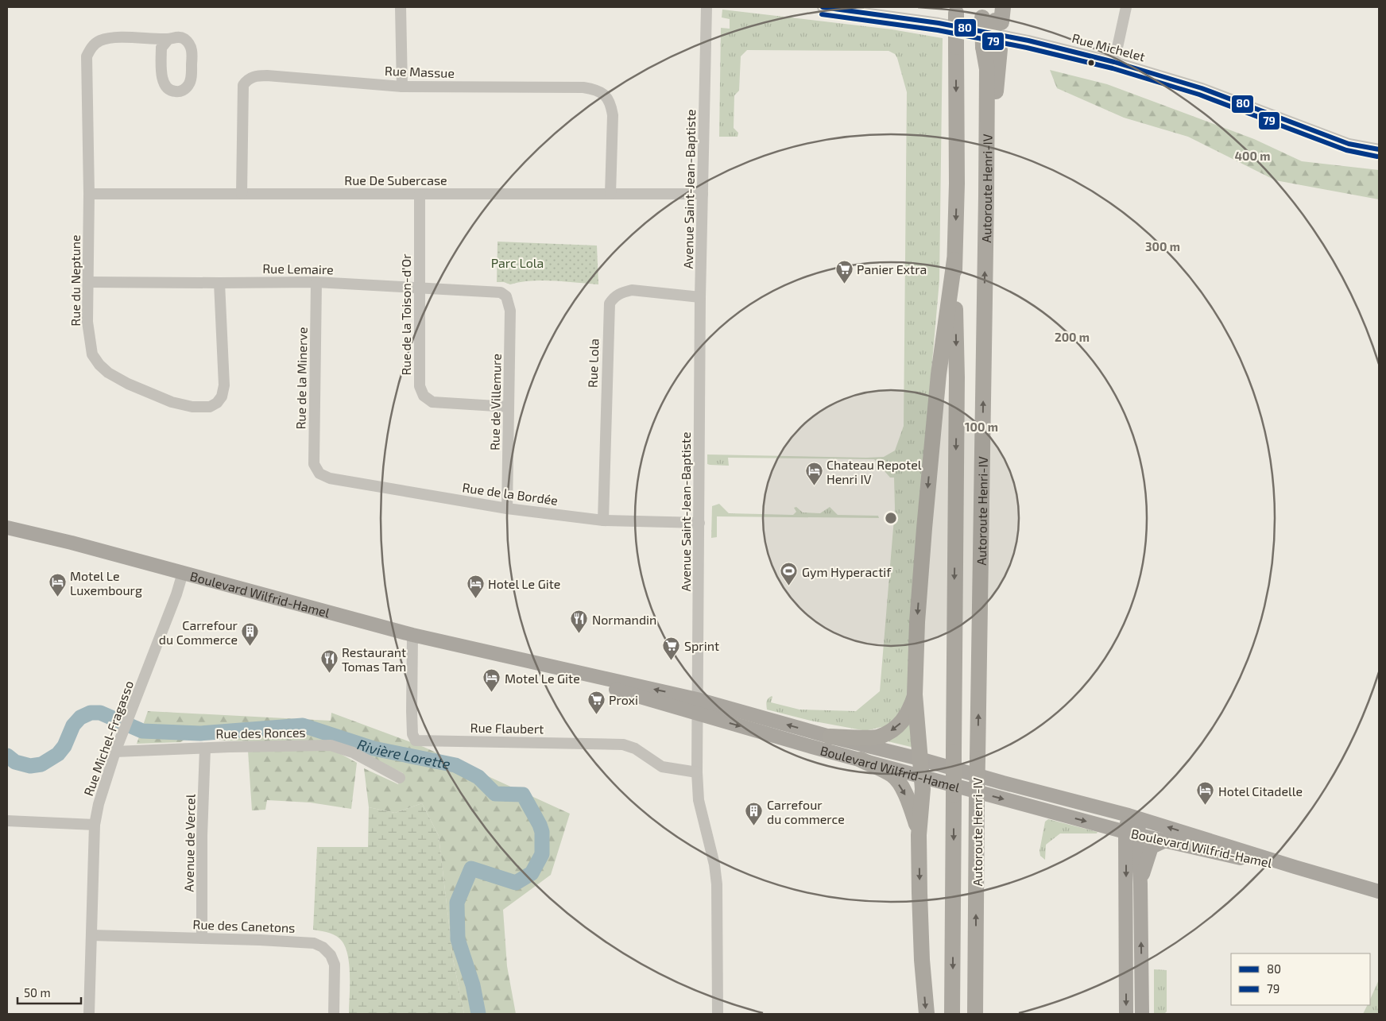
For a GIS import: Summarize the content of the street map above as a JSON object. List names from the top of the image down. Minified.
{"streets":{"highway":["Autoroute Henri-IV"],"main road":["Boulevard Wilfrid-Hamel"],"street":["Rue Michelet","Rue Massue","Rue De Subercase","Avenue Saint-Jean-Baptiste","Rue Lemaire","Rue du Neptune","Rue de la Toison-d'Or","Rue Lola","Rue de la Minerve","Rue de Villemure","Rue de la Bordée","Rue Flaubert","Rue des Ronces","Rue Michel-Fragasso","Avenue de Vercel","Rue des Canetons"]},"crossings":[["Rue Massue","Rue De Subercase"],["Rue De Subercase","Avenue Saint-Jean-Baptiste"],["Rue De Subercase","Rue du Neptune"],["Rue De Subercase","Rue de la Toison-d'Or"],["Avenue Saint-Jean-Baptiste","Rue Lola"],["Avenue Saint-Jean-Baptiste","Rue de la Bordée"],["Avenue Saint-Jean-Baptiste","Boulevard Wilfrid-Hamel"],["Avenue Saint-Jean-Baptiste","Rue Flaubert"],["Rue Lemaire","Rue du Neptune"],["Rue Lemaire","Rue de la Toison-d'Or"],["Rue Lemaire","Rue de la Minerve"],["Rue Lemaire","Rue de Villemure"],["Rue de la Toison-d'Or","Rue de Villemure"],["Rue Lola","Rue de la Bordée"],["Rue de la Minerve","Rue de la Bordée"],["Rue de Villemure","Rue de la Bordée"],["Boulevard Wilfrid-Hamel","Rue Flaubert"],["Boulevard Wilfrid-Hamel","Rue Michel-Fragasso"],["Rue des Ronces","Rue Michel-Fragasso"],["Rue des Ronces","Avenue de Vercel"],["Rue Michel-Fragasso","Rue des Canetons"],["Avenue de Vercel","Rue des Canetons"]],"water":["Rivière Lorette"],"parks":["Parc Lola"],"places":{"supermarket":["Panier Extra","Sprint","Proxi"],"hotel":["Chateau Repotel Henri IV","Motel Le Luxembourg","Hotel Le Gite","Motel Le Gite","Hotel Citadelle"],"sports":["Gym Hyperactif"],"restaurant":["Normandin","Restaurant Tomas Tam"],"building":["Carrefour du Commerce","Carrefour du commerce"]},"lines":["transit line 80","transit line 79"],"legend":["80","79"],"scale_bar":"50 m","rings":["400 m","300 m","200 m","100 m"]}
